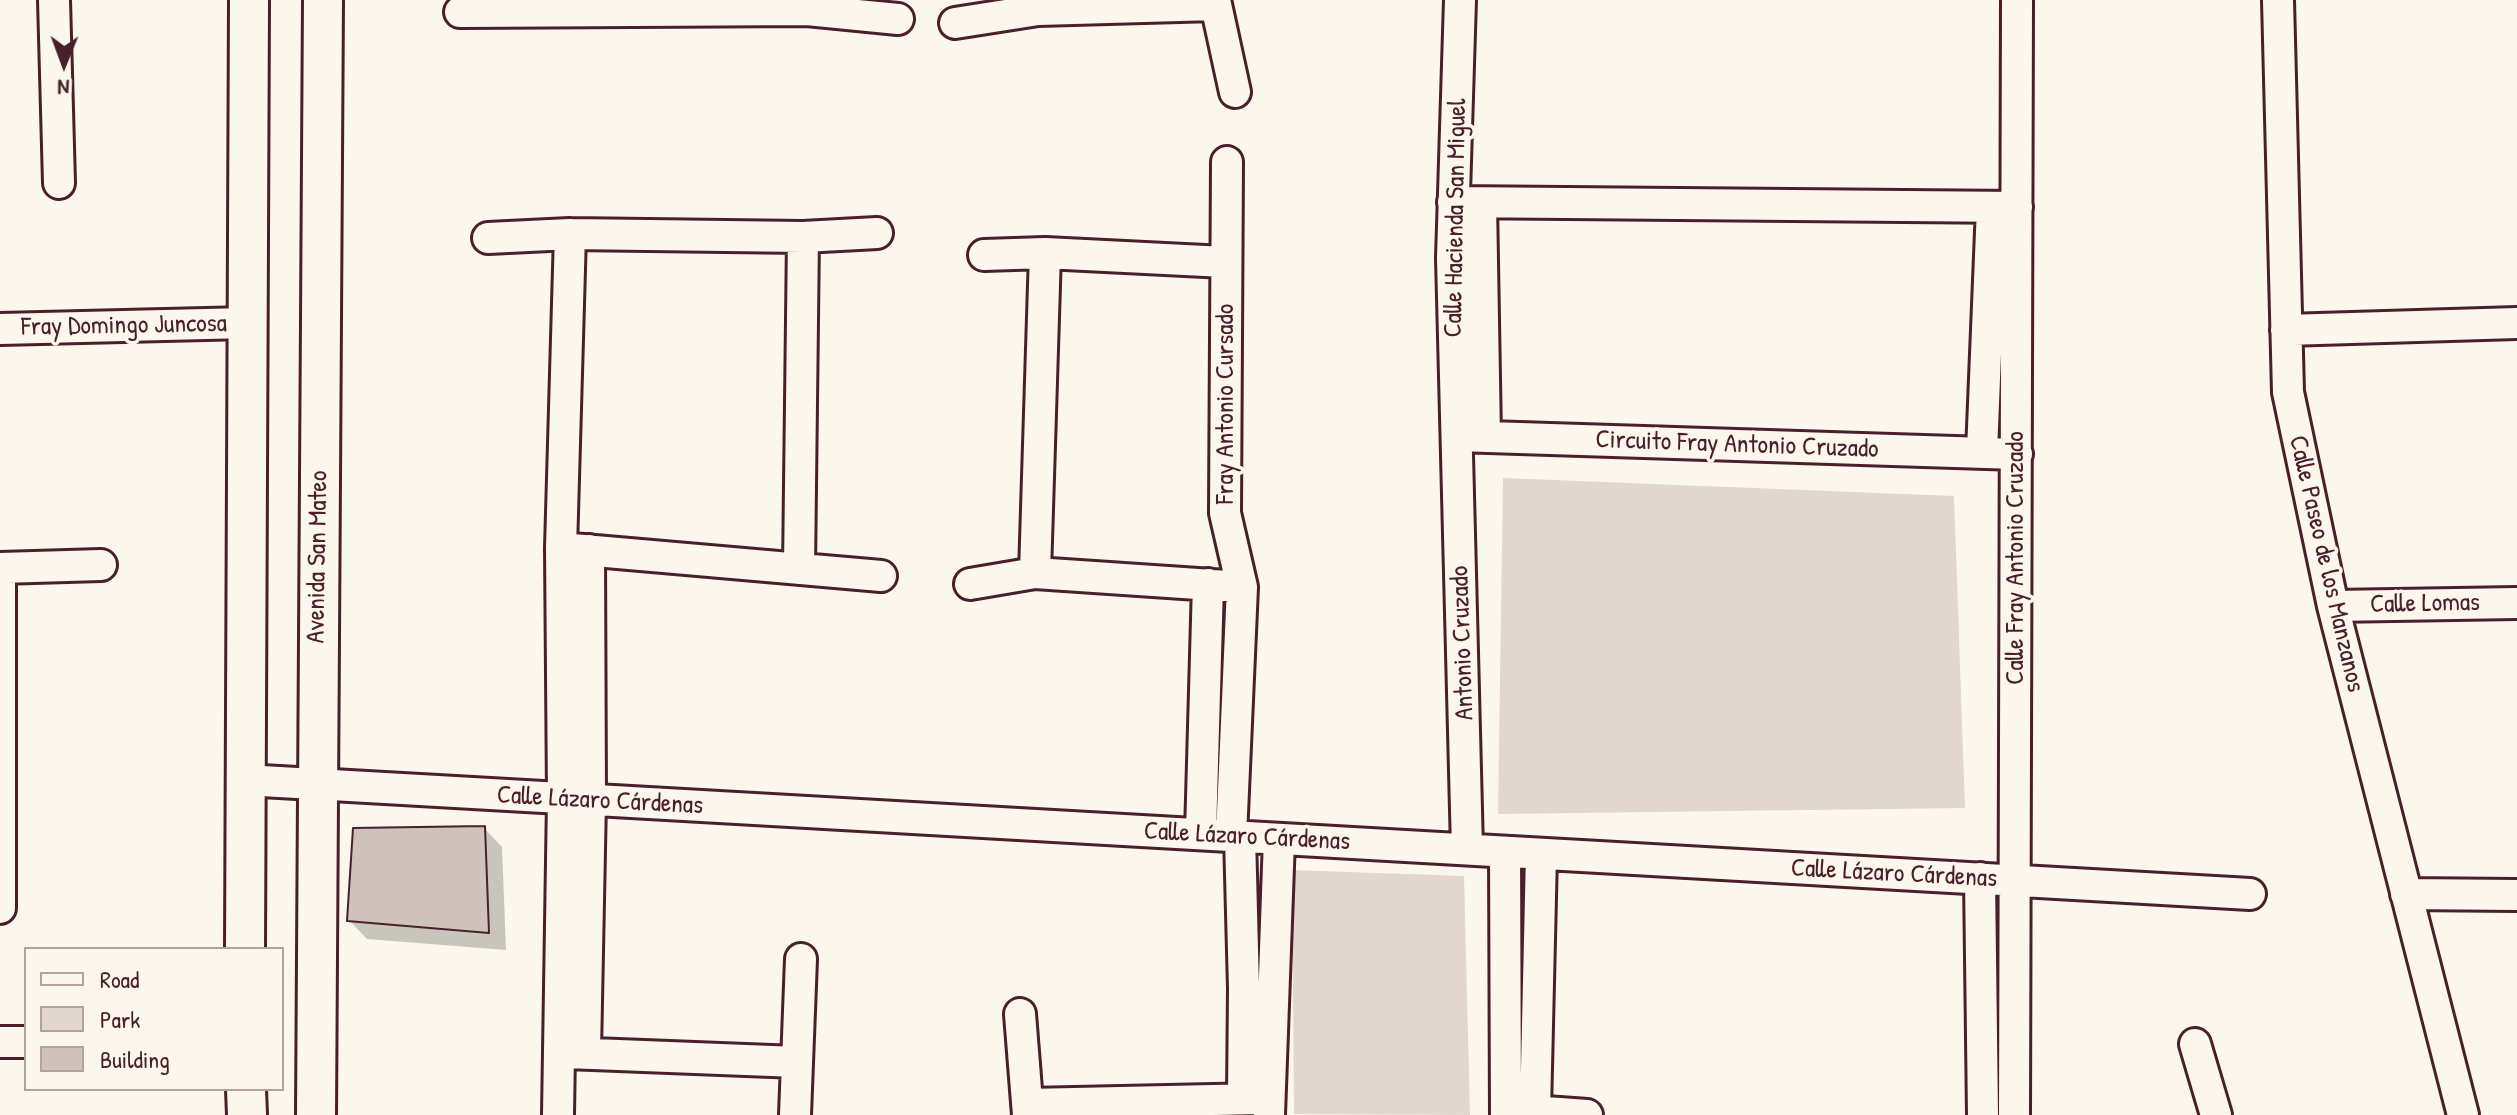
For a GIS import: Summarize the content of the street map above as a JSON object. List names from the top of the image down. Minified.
{"streets":{"street":["Calle Hacienda San Miguel","Fray Domingo Juncosa","Fray Antonio Cursado","Circuito Fray Antonio Cruzado","Avenida San Mateo","Calle Fray Antonio Cruzado","Calle Paseo de los Manzanos","Calle Lomas","Antonio Cruzado","Calle Lázaro Cárdenas"]},"crossings":[["Calle Hacienda San Miguel","Circuito Fray Antonio Cruzado"],["Calle Hacienda San Miguel","Antonio Cruzado"],["Fray Antonio Cursado","Calle Lázaro Cárdenas"],["Circuito Fray Antonio Cruzado","Calle Fray Antonio Cruzado"],["Circuito Fray Antonio Cruzado","Antonio Cruzado"],["Avenida San Mateo","Calle Lázaro Cárdenas"],["Calle Fray Antonio Cruzado","Calle Lázaro Cárdenas"],["Calle Paseo de los Manzanos","Calle Lomas"],["Antonio Cruzado","Calle Lázaro Cárdenas"]],"legend":["Road","Park","Building"],"north":"bottom"}
